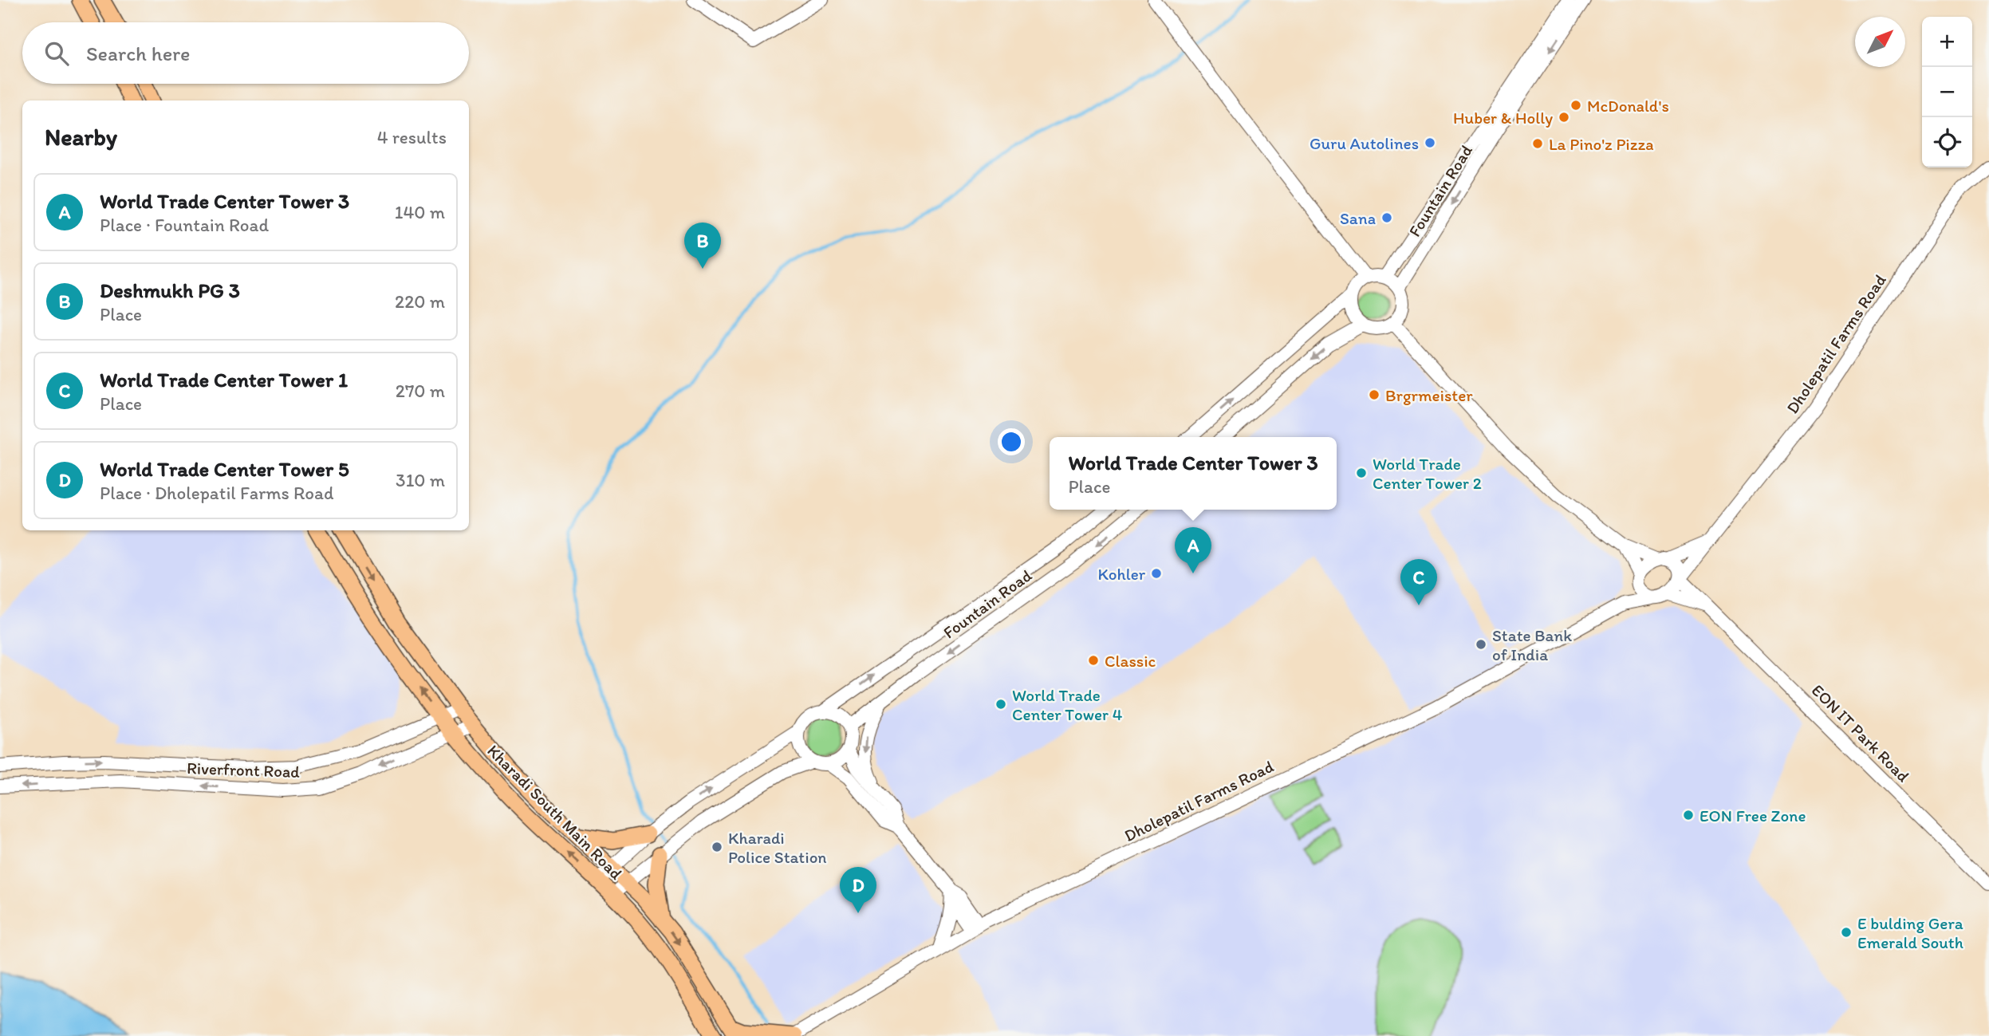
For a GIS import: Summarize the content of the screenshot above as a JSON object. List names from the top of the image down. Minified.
{"streets":{"main road":["Kharadi South Main Road"],"street":["Fountain Road","Dholepatil Farms Road","EON IT Park Road","Riverfront Road"]},"crossings":[["Fountain Road","Kharadi South Main Road"],["Dholepatil Farms Road","EON IT Park Road"],["Riverfront Road","Kharadi South Main Road"]],"places":["McDonald's","Huber & Holly","Guru Autolines","La Pino'z Pizza","Sana","Brgrmeister","World Trade Center Tower 2","Kohler","State Bank of India","Classic","World Trade Center Tower 4","EON Free Zone","Kharadi Police Station","E bulding Gera Emerald South"],"north":"top right","page":{"map_buttons":["+","−"],"search":"Search here","heading":["Nearby","4 results"],"list":[{"mark":"A","name":"World Trade Center Tower 3","note":"Place · Fountain Road","value":"140 m"},{"mark":"B","name":"Deshmukh PG 3","note":"Place","value":"220 m"},{"mark":"C","name":"World Trade Center Tower 1","note":"Place","value":"270 m"},{"mark":"D","name":"World Trade Center Tower 5","note":"Place · Dholepatil Farms Road","value":"310 m"}],"pins":["B","A","C","D"],"popup":["World Trade Center Tower 3","Place"]}}
